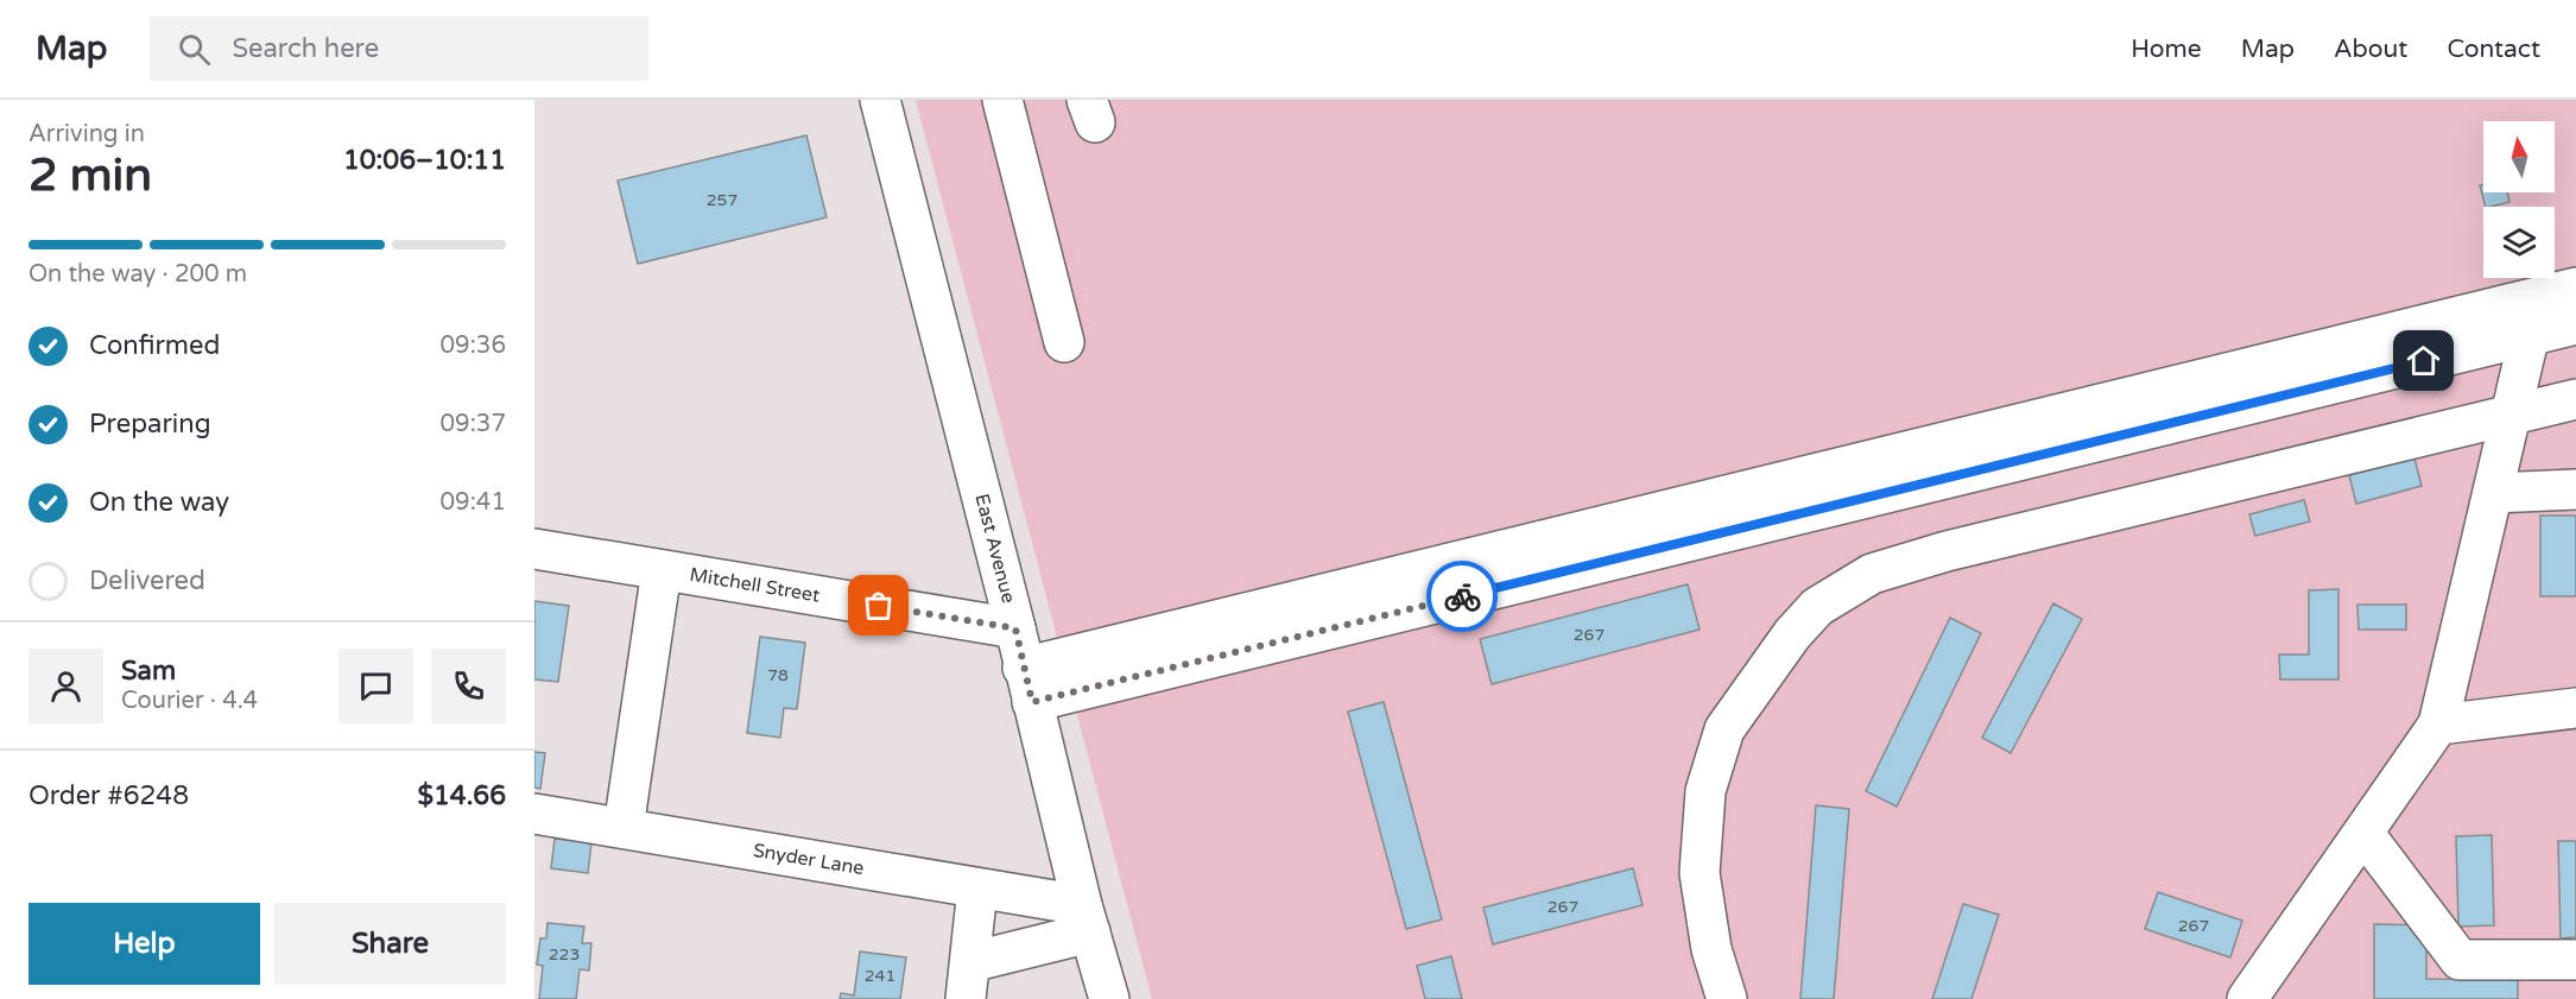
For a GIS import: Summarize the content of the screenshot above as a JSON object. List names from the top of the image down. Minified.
{"streets":{"street":["East Avenue","Mitchell Street","Snyder Lane"]},"crossings":[["East Avenue","Mitchell Street"],["East Avenue","Snyder Lane"]],"house_numbers":["257","267","78","267","267","223","241"],"north":"top","page":{"header":"Map","search":"Search here","nav":["Home","Map","About","Contact"],"heading":["2 min","Arriving in","10:06–10:11"],"panel":["Sam","Courier · 4.4","Order #6248","$14.66"],"bar":"On the way · 200 m","list":[["Confirmed","09:36"],["Preparing","09:37"],["On the way","09:41"],"Delivered"],"buttons":["Help","Share"]}}
